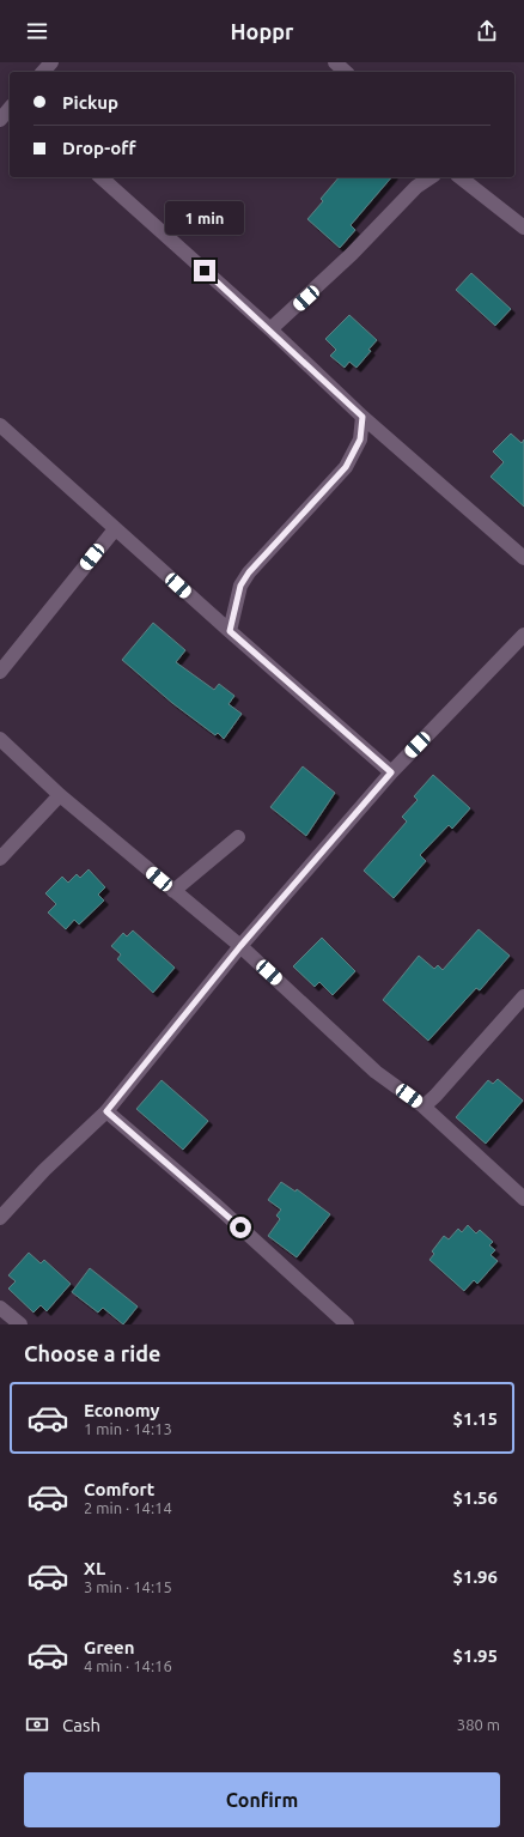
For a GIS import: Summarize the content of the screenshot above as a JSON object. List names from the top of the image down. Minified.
{"page":{"header":"Hoppr","banner":["Pickup","Drop-off"],"bubble":"1 min","heading":"Choose a ride","list":[{"name":"Economy","note":"1 min · 14:13","value":"$1.15"},{"name":"Comfort","note":"2 min · 14:14","value":"$1.56"},{"name":"XL","note":"3 min · 14:15","value":"$1.96"},{"name":"Green","note":"4 min · 14:16","value":"$1.95"}],"pay":["Cash","380 m"],"buttons":"Confirm"}}
